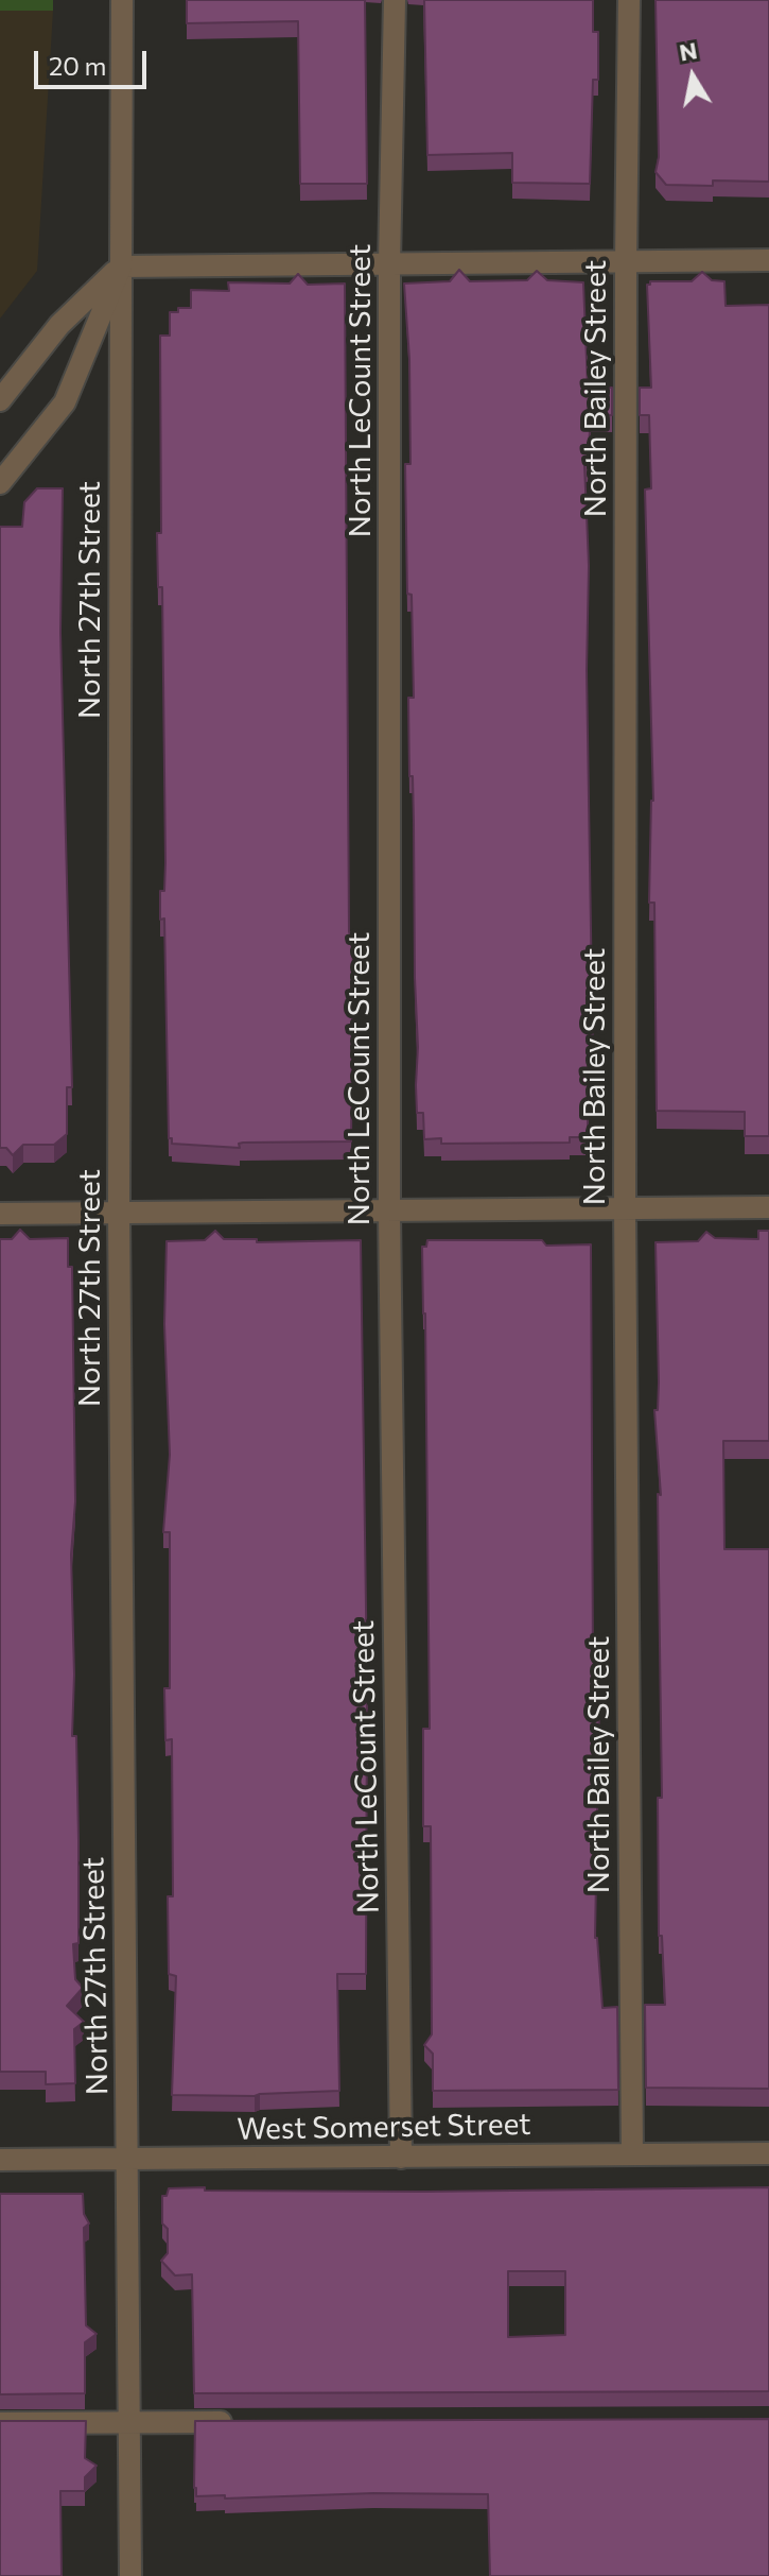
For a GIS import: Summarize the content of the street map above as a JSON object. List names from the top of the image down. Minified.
{"streets":{"street":["North Bailey Street","North LeCount Street","North 27th Street","West Somerset Street"]},"crossings":[["North Bailey Street","West Somerset Street"],["North LeCount Street","West Somerset Street"],["North 27th Street","West Somerset Street"]],"scale_bar":"20 m","north":"top"}
